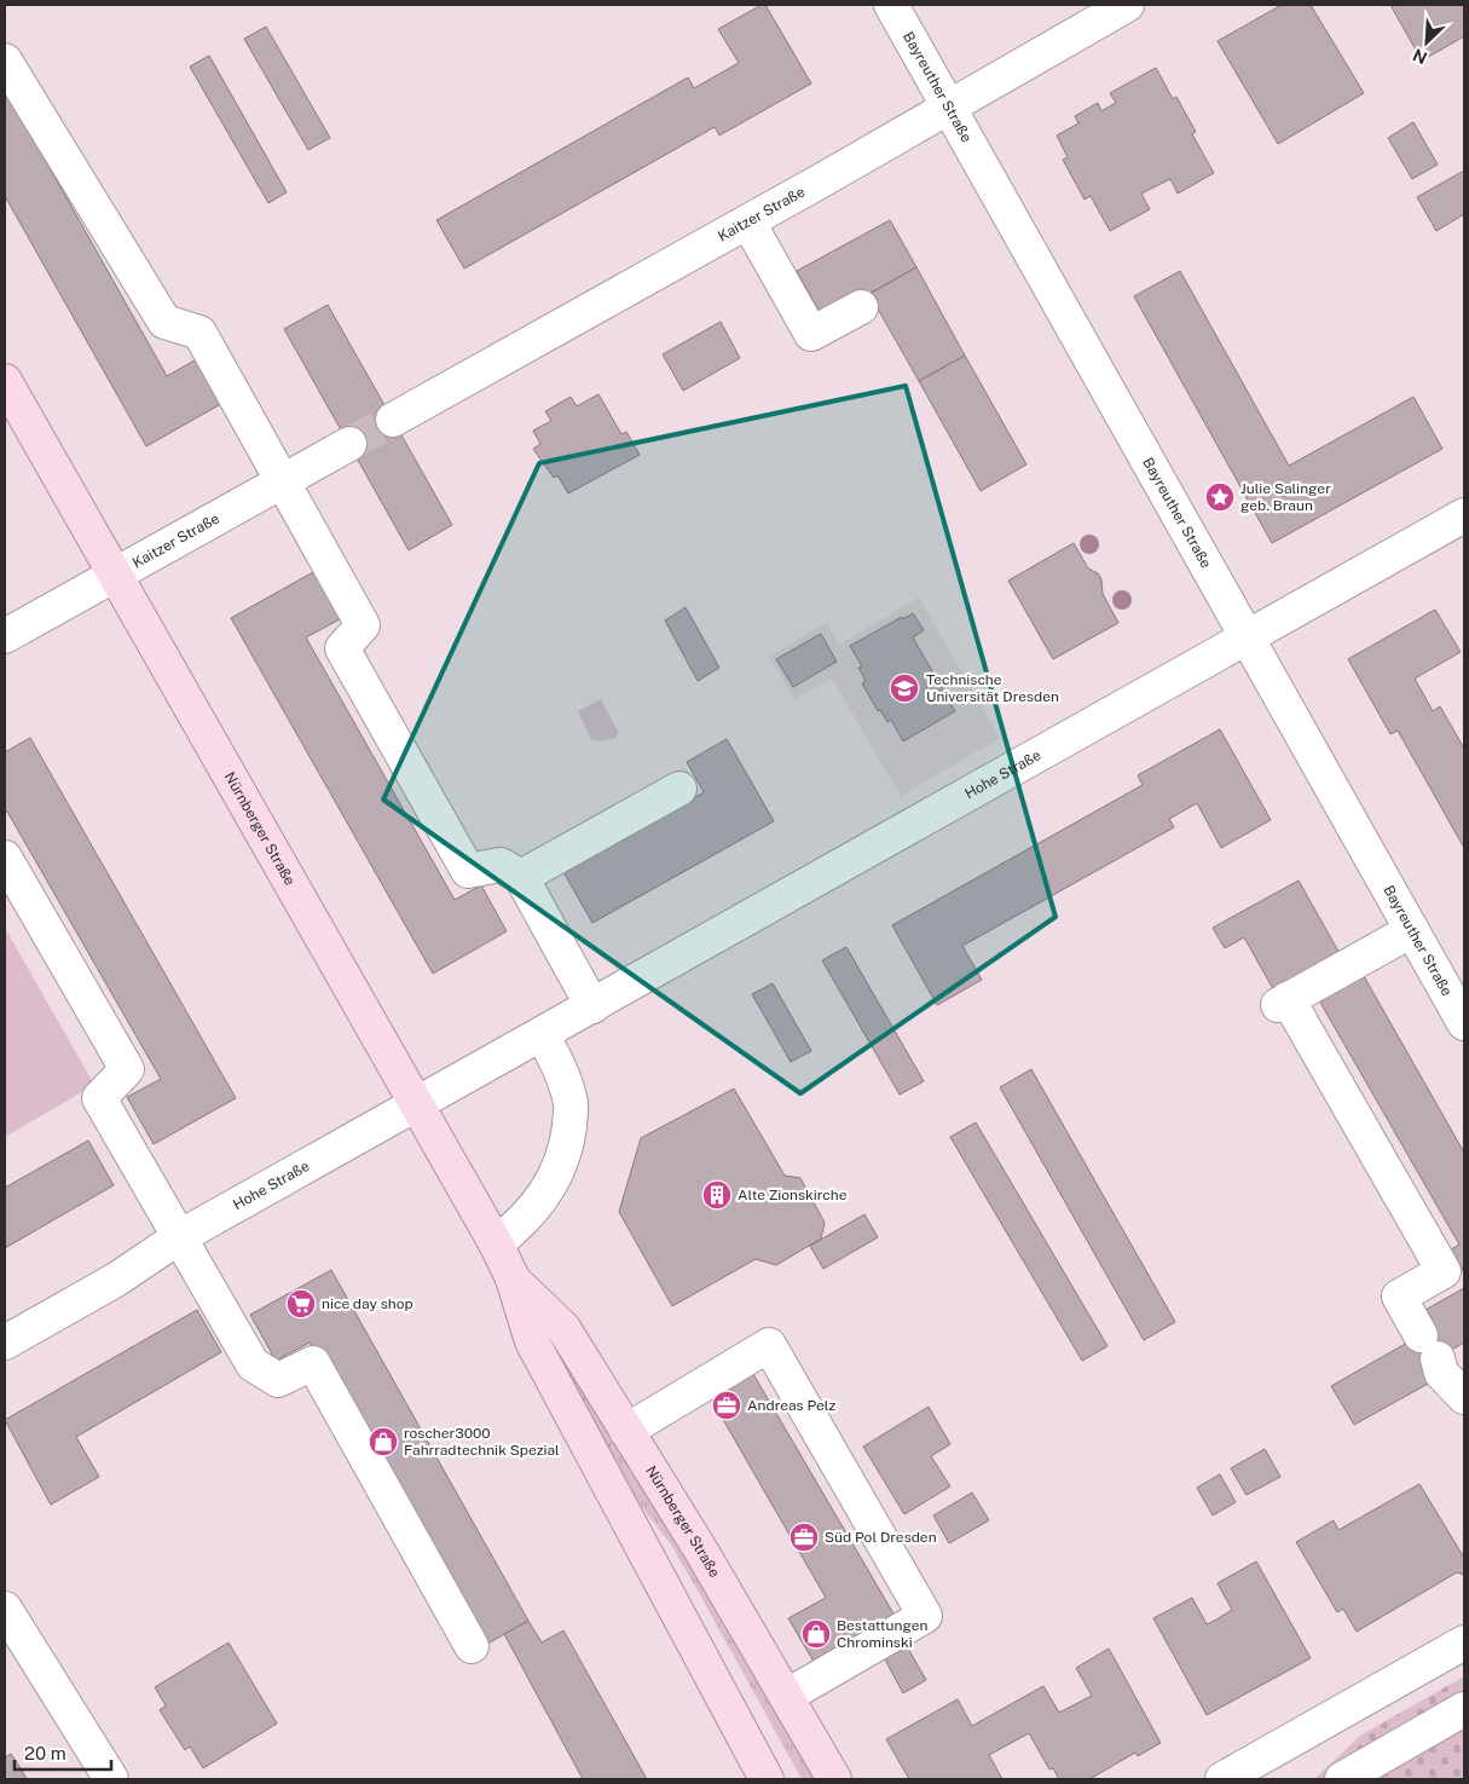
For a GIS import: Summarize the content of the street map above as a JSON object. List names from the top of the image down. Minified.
{"streets":{"main road":["Nürnberger Straße"],"street":["Bayreuther Straße","Kaitzer Straße","Hohe Straße"]},"crossings":[["Bayreuther Straße","Kaitzer Straße"],["Bayreuther Straße","Hohe Straße"],["Kaitzer Straße","Nürnberger Straße"],["Hohe Straße","Nürnberger Straße"]],"places":{"place":["Julie Salinger geb. Braun"],"school or university":["Technische Universität Dresden"],"building":["Alte Zionskirche"],"supermarket":["nice day shop"],"office":["Andreas Pelz","Süd Pol Dresden"],"shop":["roscher3000 Fahrradtechnik Spezial","Bestattungen Chrominski"]},"scale_bar":"20 m","north":"bottom left"}
